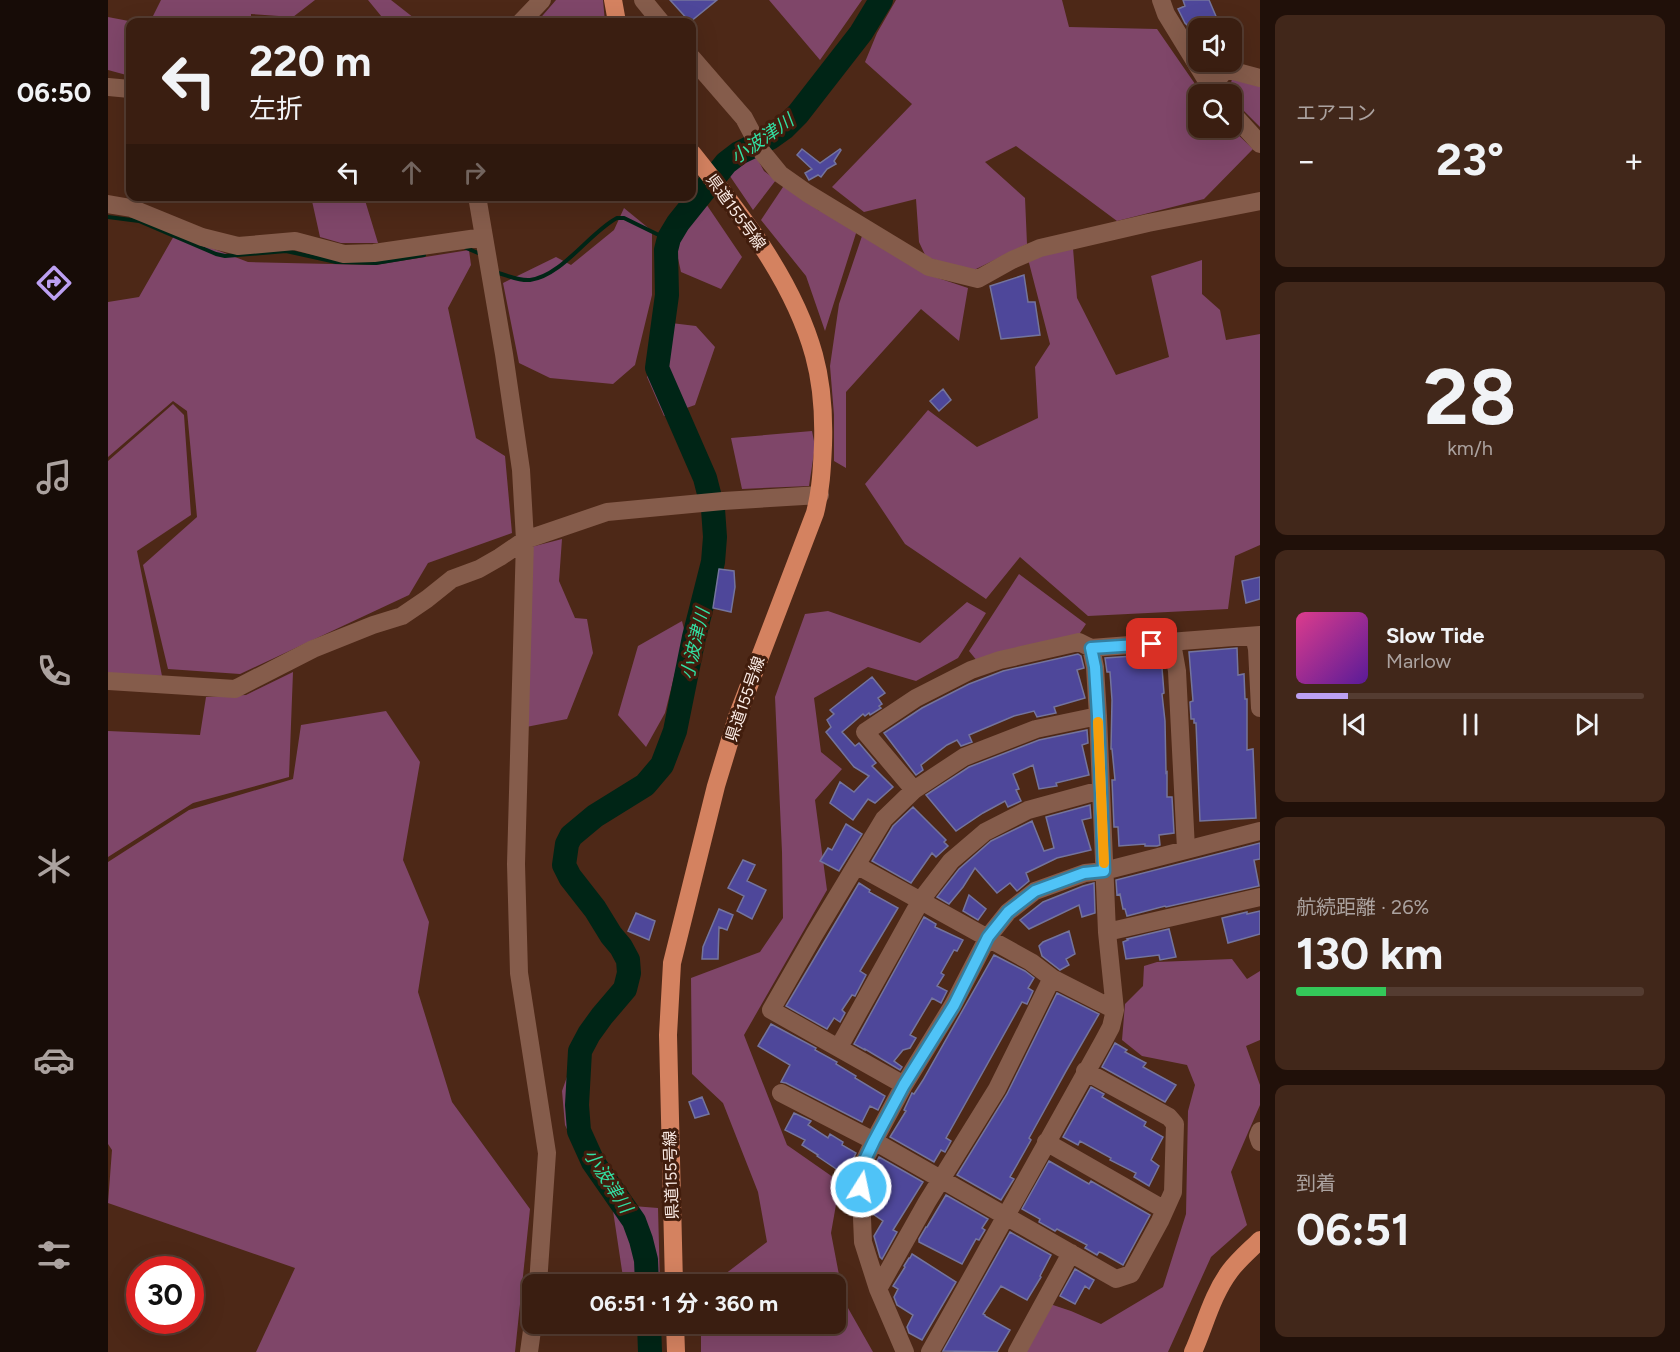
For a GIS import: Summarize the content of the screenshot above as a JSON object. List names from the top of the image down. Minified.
{"streets":{"main road":["県道155号線"]},"water":["小波津川"],"page":{"tabs":"06:50","tile":["エアコン",["28","km/h"],["航続距離 · 26%","130 km"],["到着","06:51"]],"turn":["220 m","左折"],"heat":["−","23°","+"],"song":["Slow Tide","Marlow"],"limit":"30","trip":"06:51 · 1 分 · 360 m"}}
